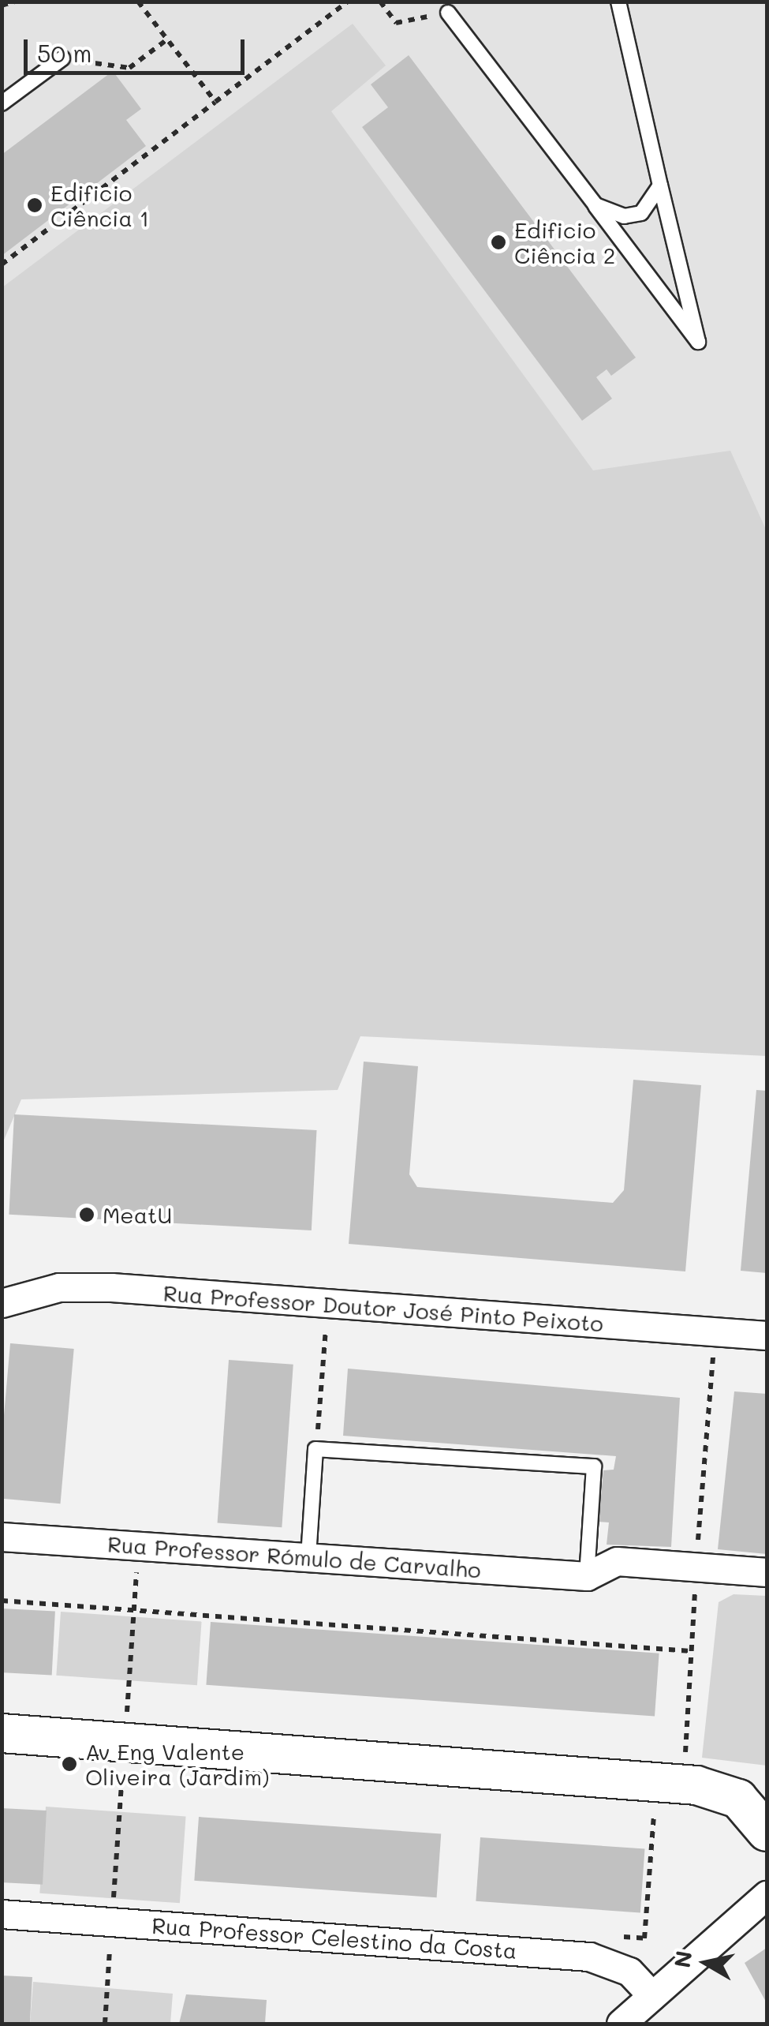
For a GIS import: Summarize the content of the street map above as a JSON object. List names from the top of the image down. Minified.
{"streets":{"street":["Rua Professor Doutor José Pinto Peixoto","Rua Professor Rómulo de Carvalho","Rua Professor Celestino da Costa"]},"places":["Edificio Ciência 1","Edificio Ciência 2","MeatU","Av Eng Valente Oliveira (Jardim)"],"scale_bar":"50 m","north":"left"}
